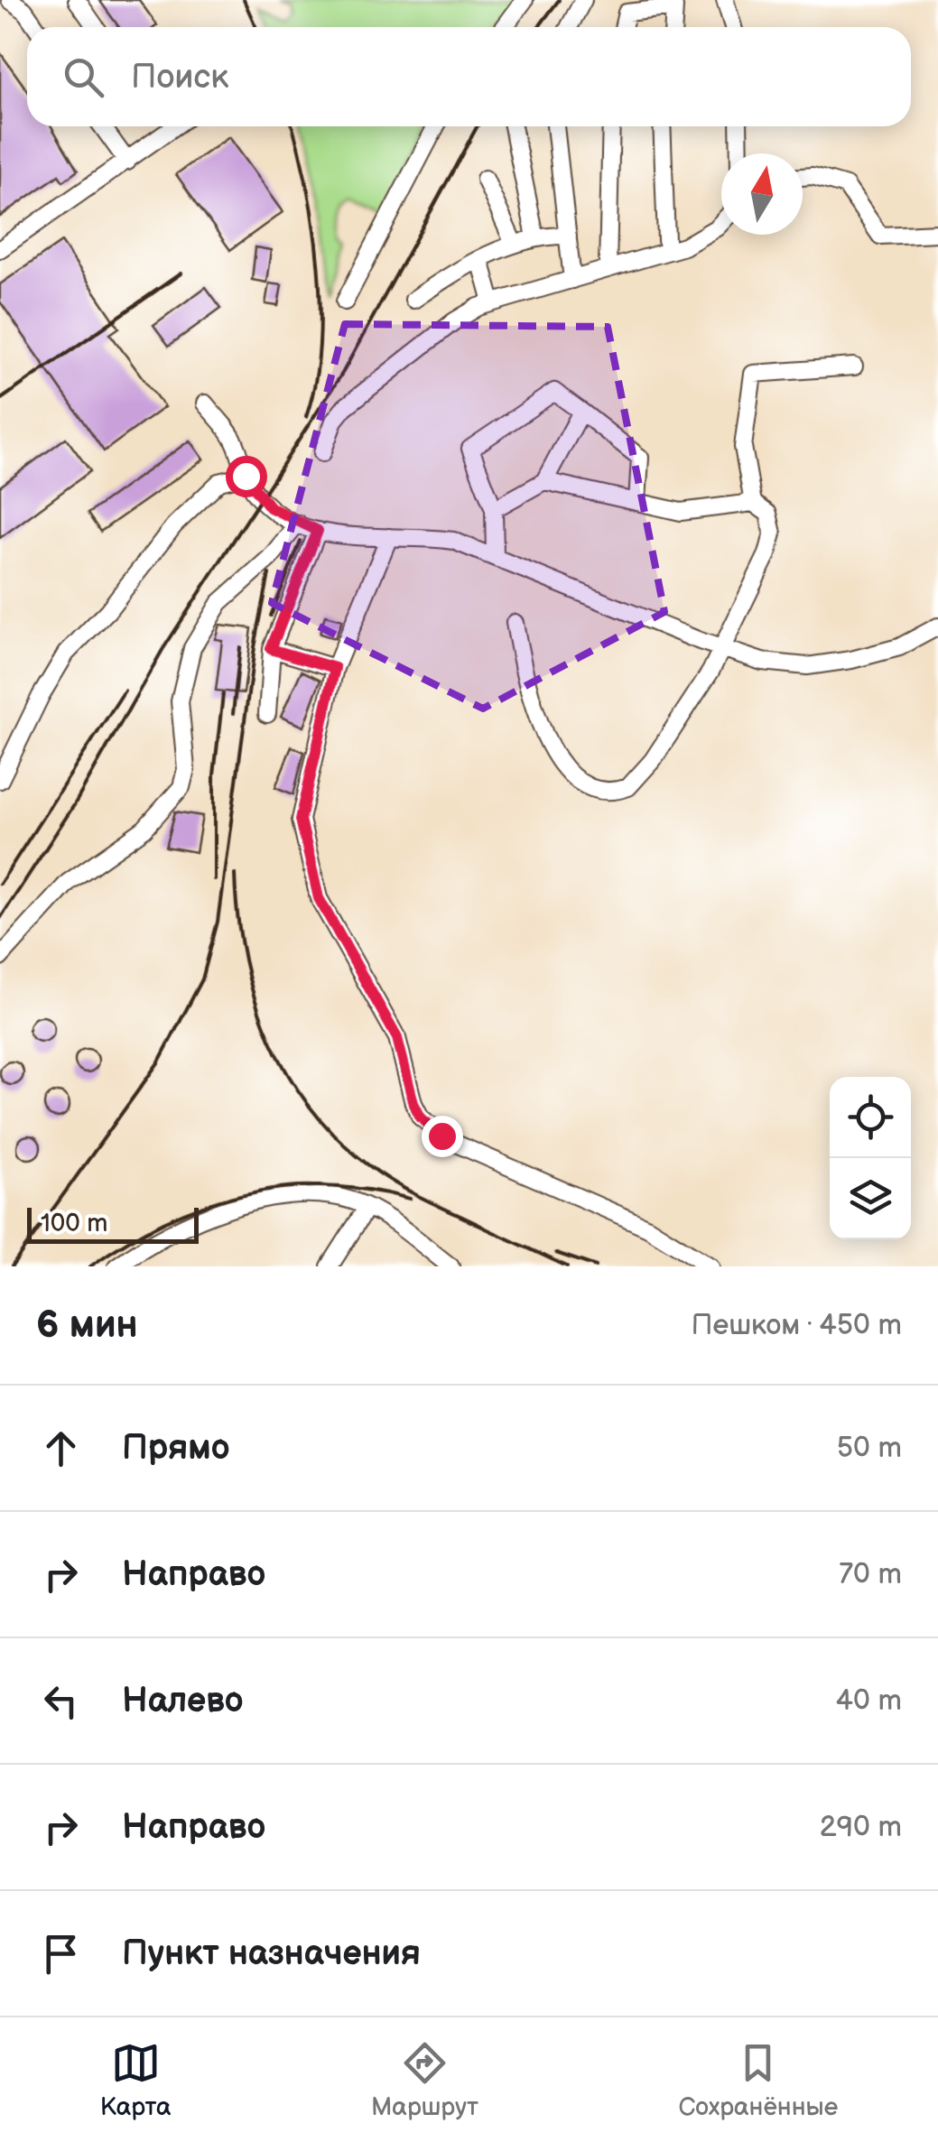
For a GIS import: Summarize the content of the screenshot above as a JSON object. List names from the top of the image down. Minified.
{"scale_bar":"100 m","north":"top","page":{"search":"Поиск","scale":"100 m","heading":["6 мин","Пешком · 450 m"],"list":[["Прямо","50 m"],["Направо","70 m"],["Налево","40 m"],["Направо","290 m"],"Пункт назначения"],"nav":["Карта","Маршрут","Сохранённые"]}}
